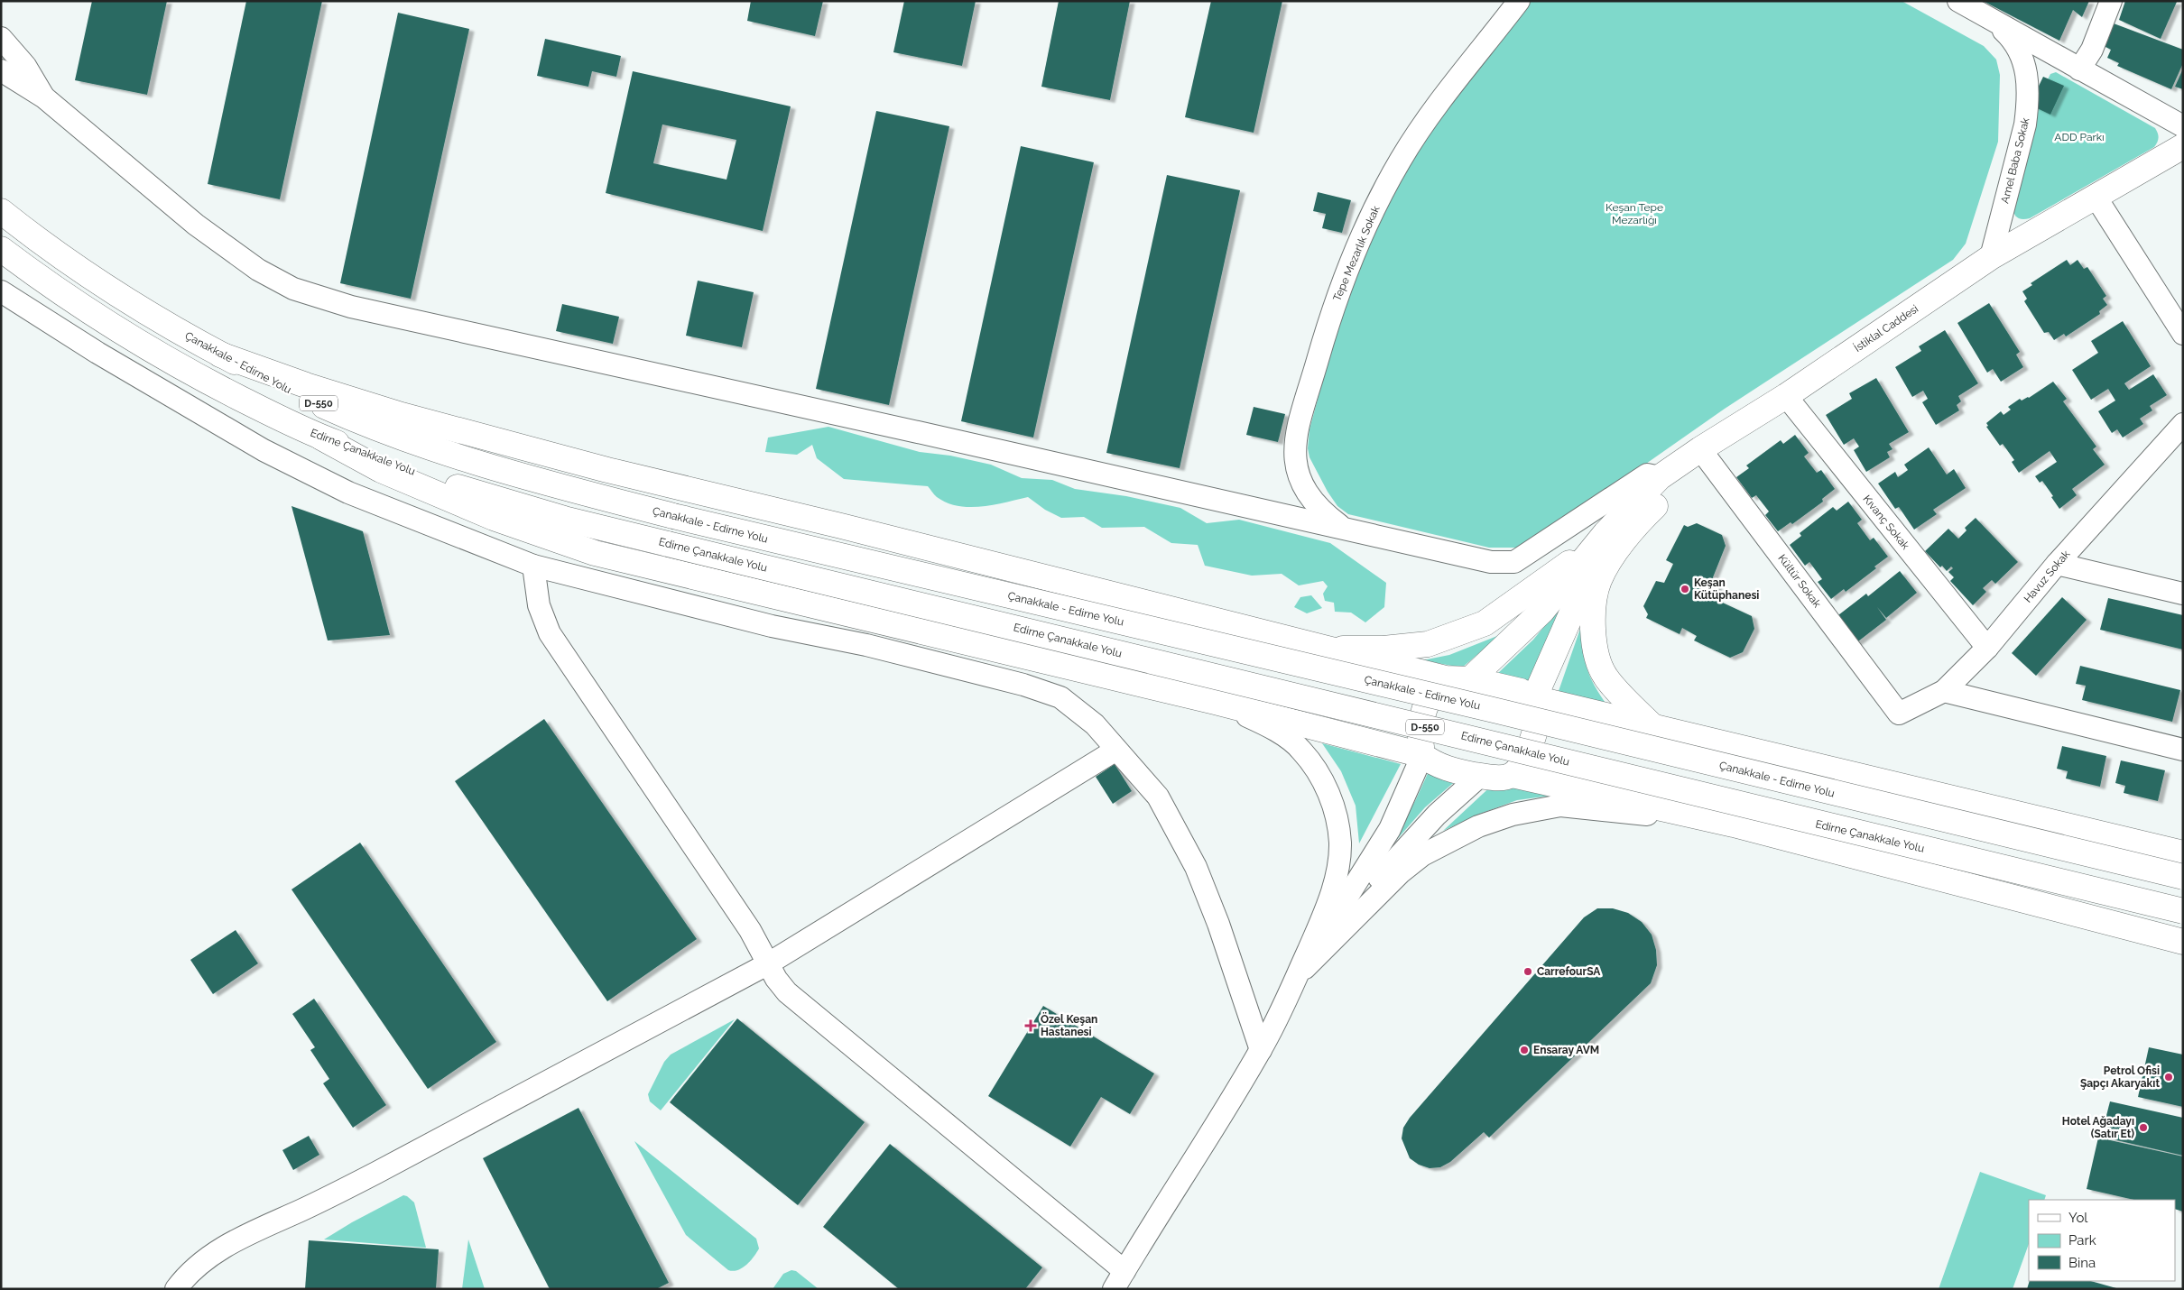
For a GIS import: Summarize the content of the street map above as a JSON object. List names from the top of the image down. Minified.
{"streets":{"main road":["İstiklal Caddesi","Çanakkale - Edirne Yolu","D-550","Edirne Çanakkale Yolu"],"street":["Amel Baba Sokak","Tepe Mezarlık Sokak","Kıvanç Sokak","Havuz Sokak","Kültür Sokak"]},"crossings":[["Amel Baba Sokak","İstiklal Caddesi"],["İstiklal Caddesi","Kıvanç Sokak"],["İstiklal Caddesi","Kültür Sokak"],["Kıvanç Sokak","Havuz Sokak"],["Havuz Sokak","Kültür Sokak"]],"parks":["ADD Parkı","Keşan Tepe Mezarlığı"],"places":{"other":["Keşan Kütüphanesi","CarrefourSA","Ensaray AVM","Petrol Ofisi Şapçı Akaryakıt","Hotel Ağadayı (Satır Et)"],"health":["Özel Keşan Hastanesi"]},"legend":["Yol","Park","Bina"]}
